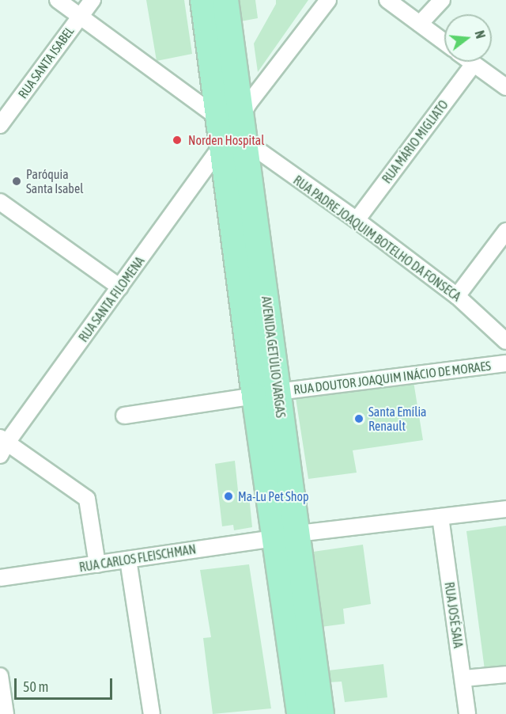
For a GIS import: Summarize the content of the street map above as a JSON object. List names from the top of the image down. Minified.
{"streets":{"main road":["AVENIDA GETÚLIO VARGAS"],"street":["RUA SANTA ISABEL","RUA MÁRIO MIGLIATO","RUA PADRE JOAQUIM BOTELHO DA FONSECA","RUA SANTA FILOMENA","RUA DOUTOR JOAQUIM INÁCIO DE MORAES","RUA CARLOS FLEISCHMAN","RUA JOSÉ SAIA"]},"crossings":[["RUA SANTA ISABEL","RUA PADRE JOAQUIM BOTELHO DA FONSECA"],["RUA MÁRIO MIGLIATO","RUA PADRE JOAQUIM BOTELHO DA FONSECA"],["RUA PADRE JOAQUIM BOTELHO DA FONSECA","RUA SANTA FILOMENA"],["RUA PADRE JOAQUIM BOTELHO DA FONSECA","AVENIDA GETÚLIO VARGAS"],["RUA SANTA FILOMENA","AVENIDA GETÚLIO VARGAS"],["AVENIDA GETÚLIO VARGAS","RUA DOUTOR JOAQUIM INÁCIO DE MORAES"],["AVENIDA GETÚLIO VARGAS","RUA CARLOS FLEISCHMAN"],["RUA CARLOS FLEISCHMAN","RUA JOSÉ SAIA"]],"places":["Norden Hospital","Paróquia Santa Isabel","Santa Emília Renault","Ma-Lu Pet Shop"],"scale_bar":"50 m","north":"right"}
